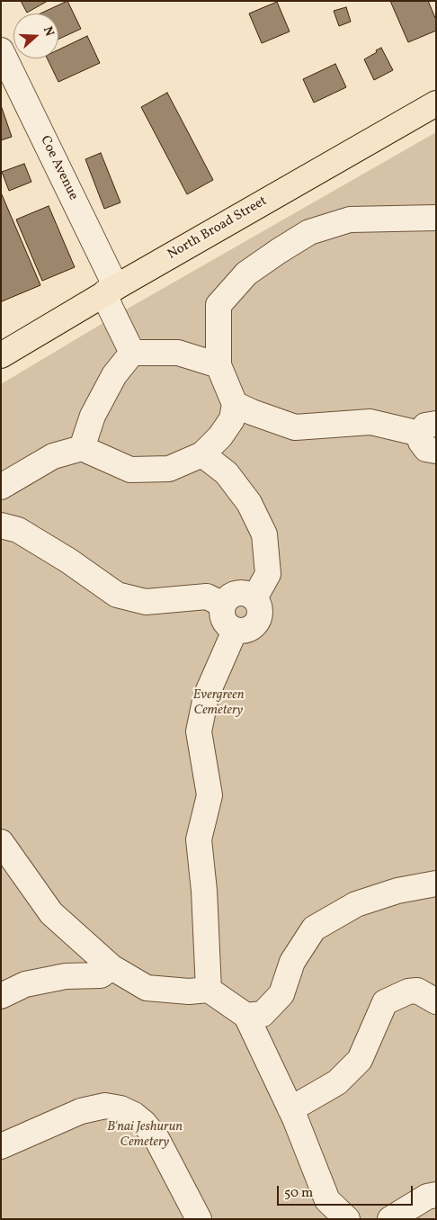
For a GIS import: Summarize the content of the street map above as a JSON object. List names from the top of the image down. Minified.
{"streets":{"main road":["North Broad Street"],"street":["Coe Avenue"]},"crossings":[["Coe Avenue","North Broad Street"]],"parks":["Evergreen Cemetery","B'nai Jeshurun Cemetery"],"scale_bar":"50 m","north":"right"}
